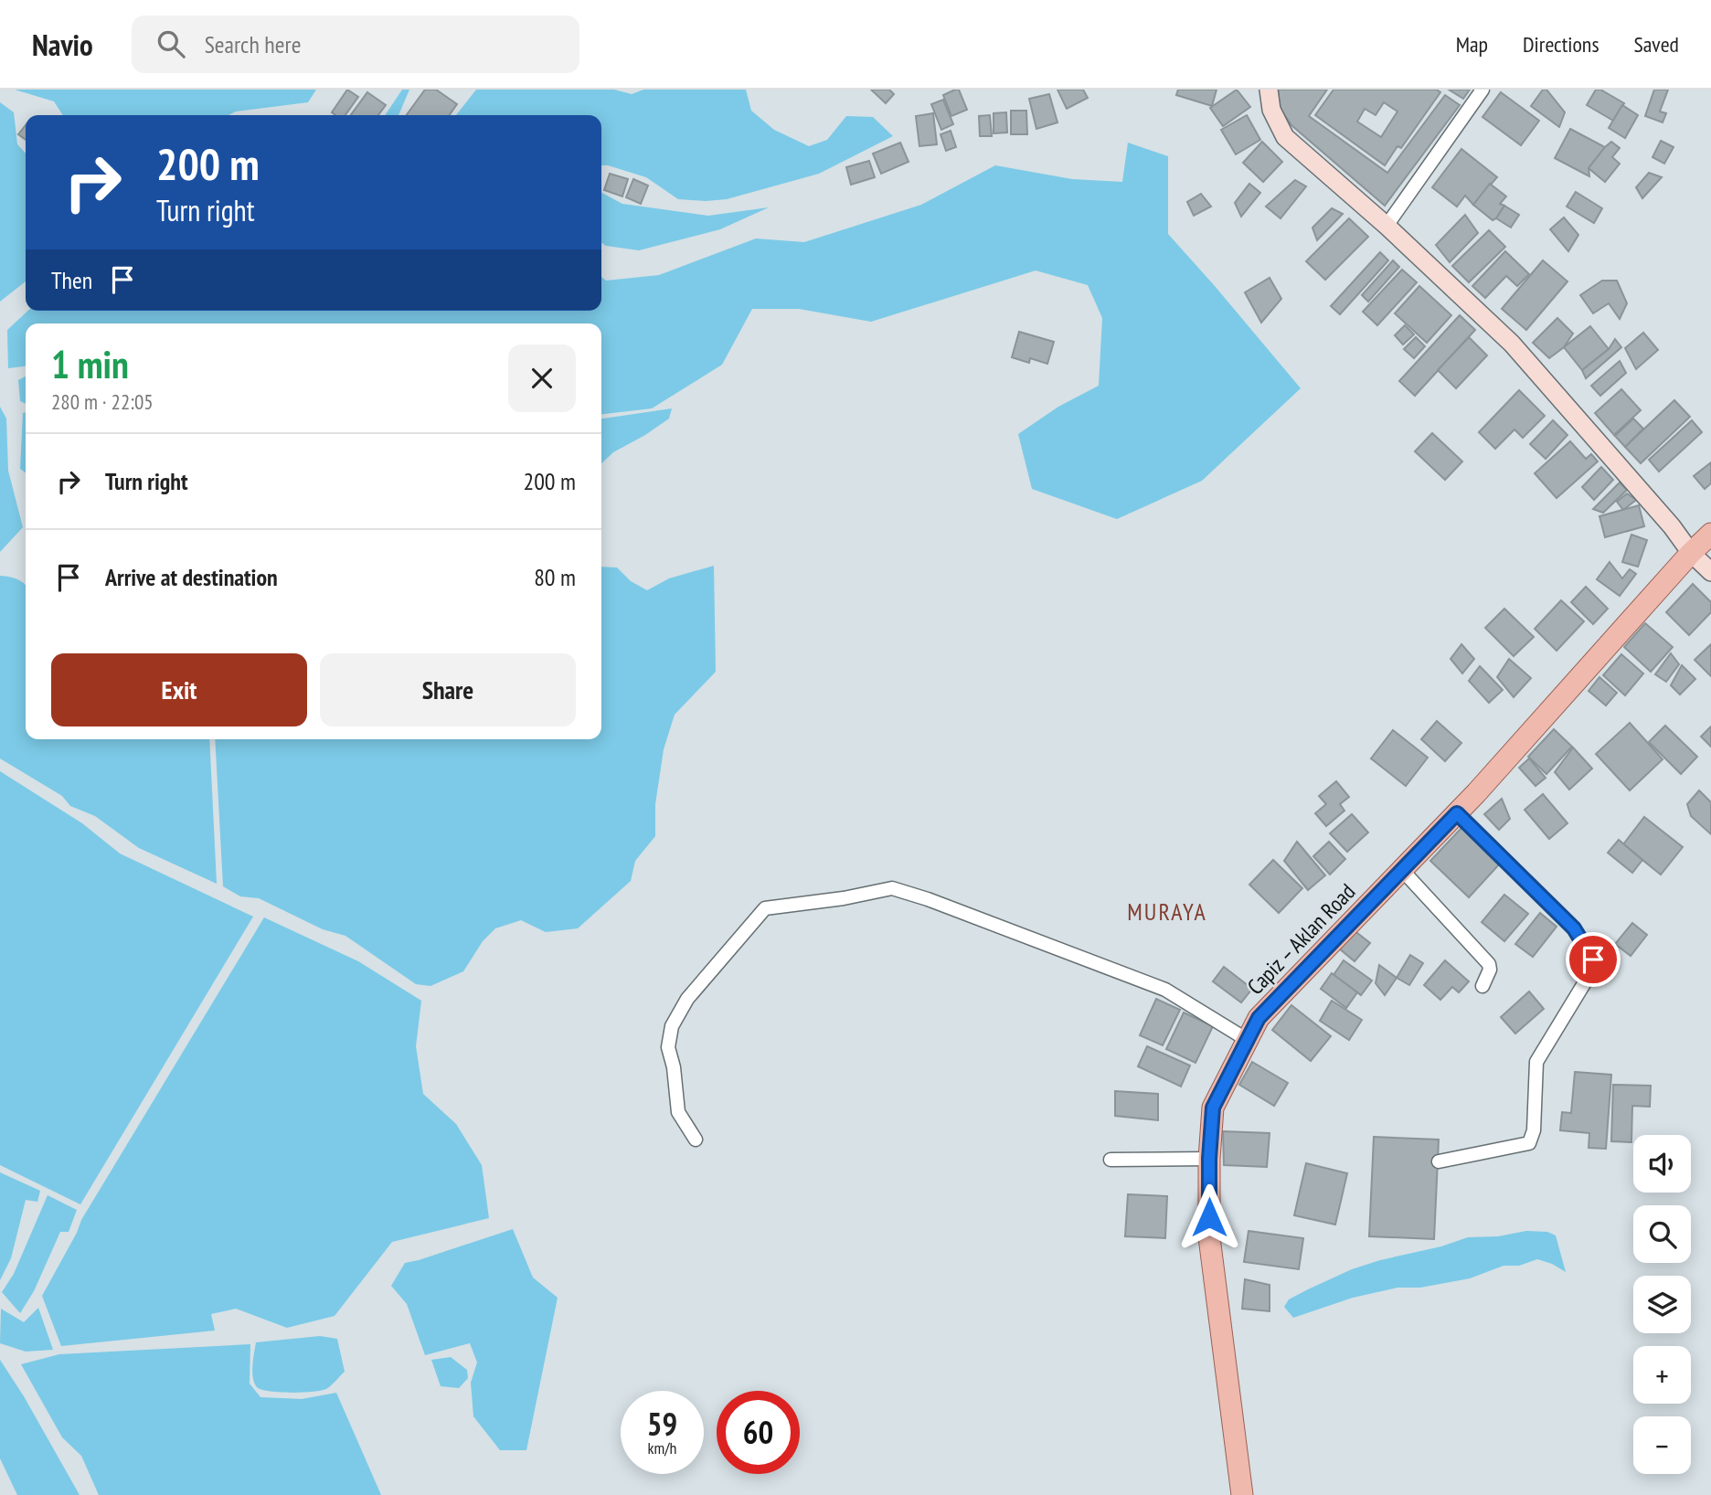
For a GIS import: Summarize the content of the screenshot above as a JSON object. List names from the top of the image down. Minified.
{"streets":{"main road":["Capiz – Aklan Road"]},"districts":["MURAYA"],"page":{"header":"Navio","search":"Search here","nav":["Map","Directions","Saved"],"turn":["200 m","Turn right"],"then":"Then","heading":["1 min","280 m · 22:05"],"list":[{"name":"Turn right","value":"200 m"},{"name":"Arrive at destination","value":"80 m"}],"buttons":["Exit","Share"],"map_buttons":["+","−"],"speed":"59 km/h","limit":"60"}}
